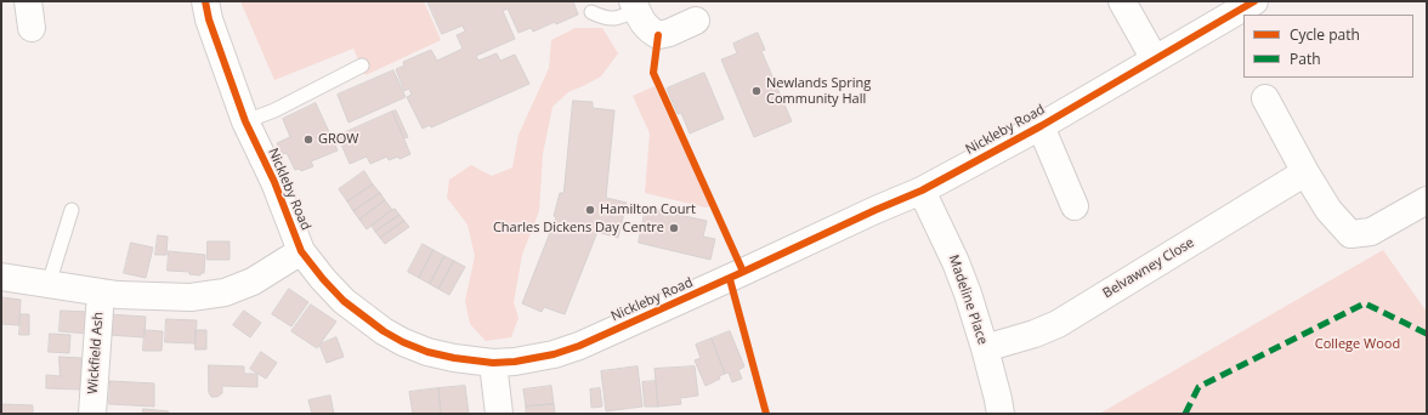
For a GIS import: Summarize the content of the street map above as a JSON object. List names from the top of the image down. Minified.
{"streets":{"street":["Nickleby Road","Belvawney Close","Madeline Place","Wickfield Ash"]},"crossings":[["Nickleby Road","Madeline Place"],["Nickleby Road","Wickfield Ash"],["Belvawney Close","Madeline Place"]],"parks":["College Wood"],"places":["Newlands Spring Community Hall","GROW","Hamilton Court","Charles Dickens Day Centre"],"legend":["Cycle path","Path"]}
